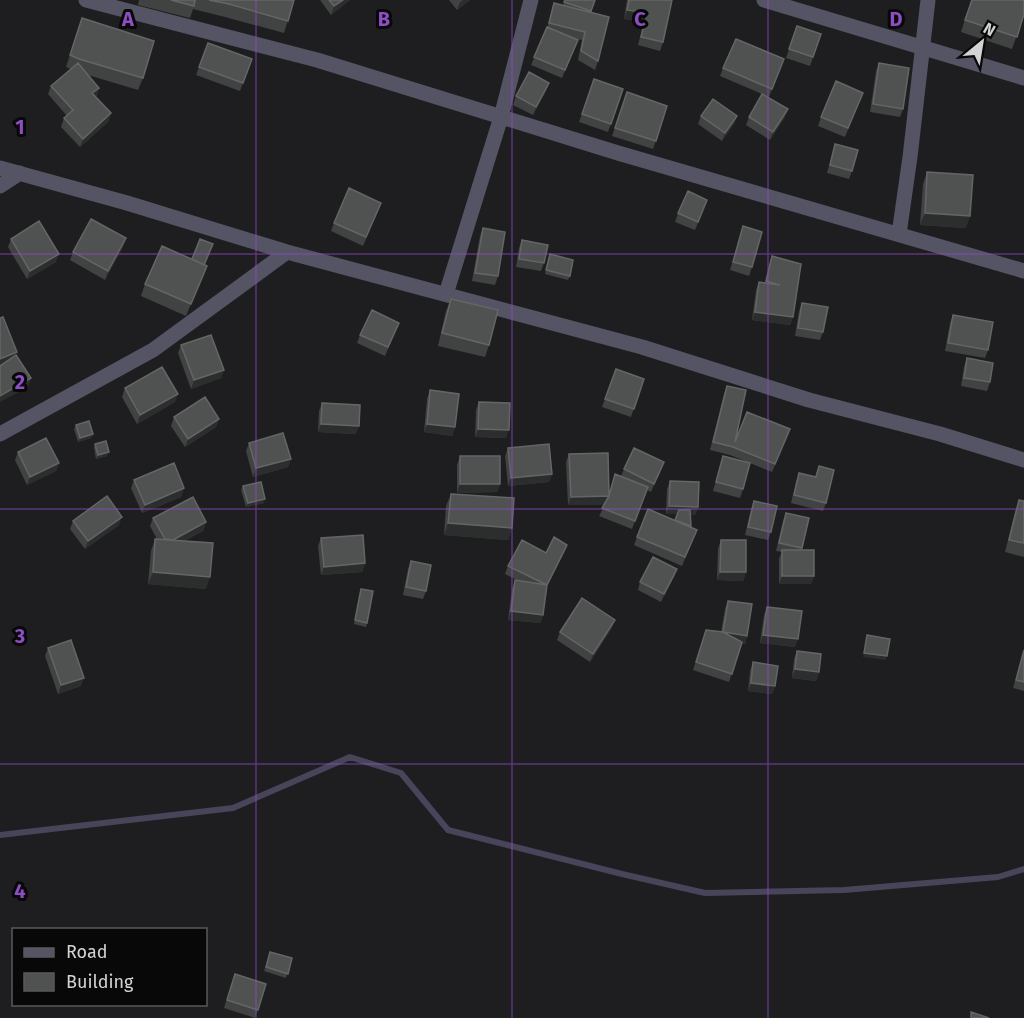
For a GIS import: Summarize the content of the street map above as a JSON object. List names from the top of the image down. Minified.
{"legend":["Road","Building"],"north":"top right","grid":{"columns":["A","B","C","D"],"rows":["1","2","3","4"]}}
